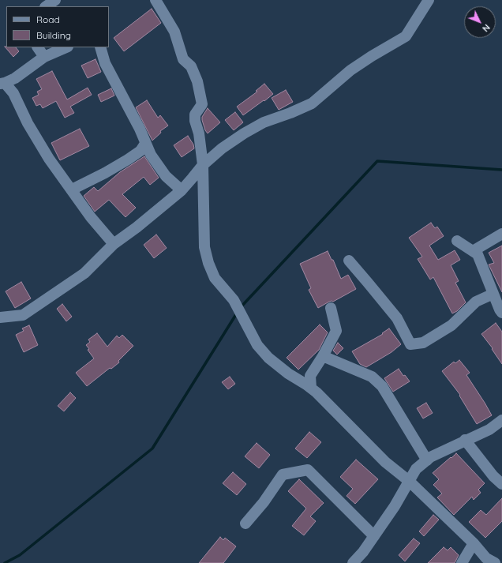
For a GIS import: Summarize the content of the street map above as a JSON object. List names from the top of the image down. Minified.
{"legend":["Road","Building"],"north":"bottom right"}
